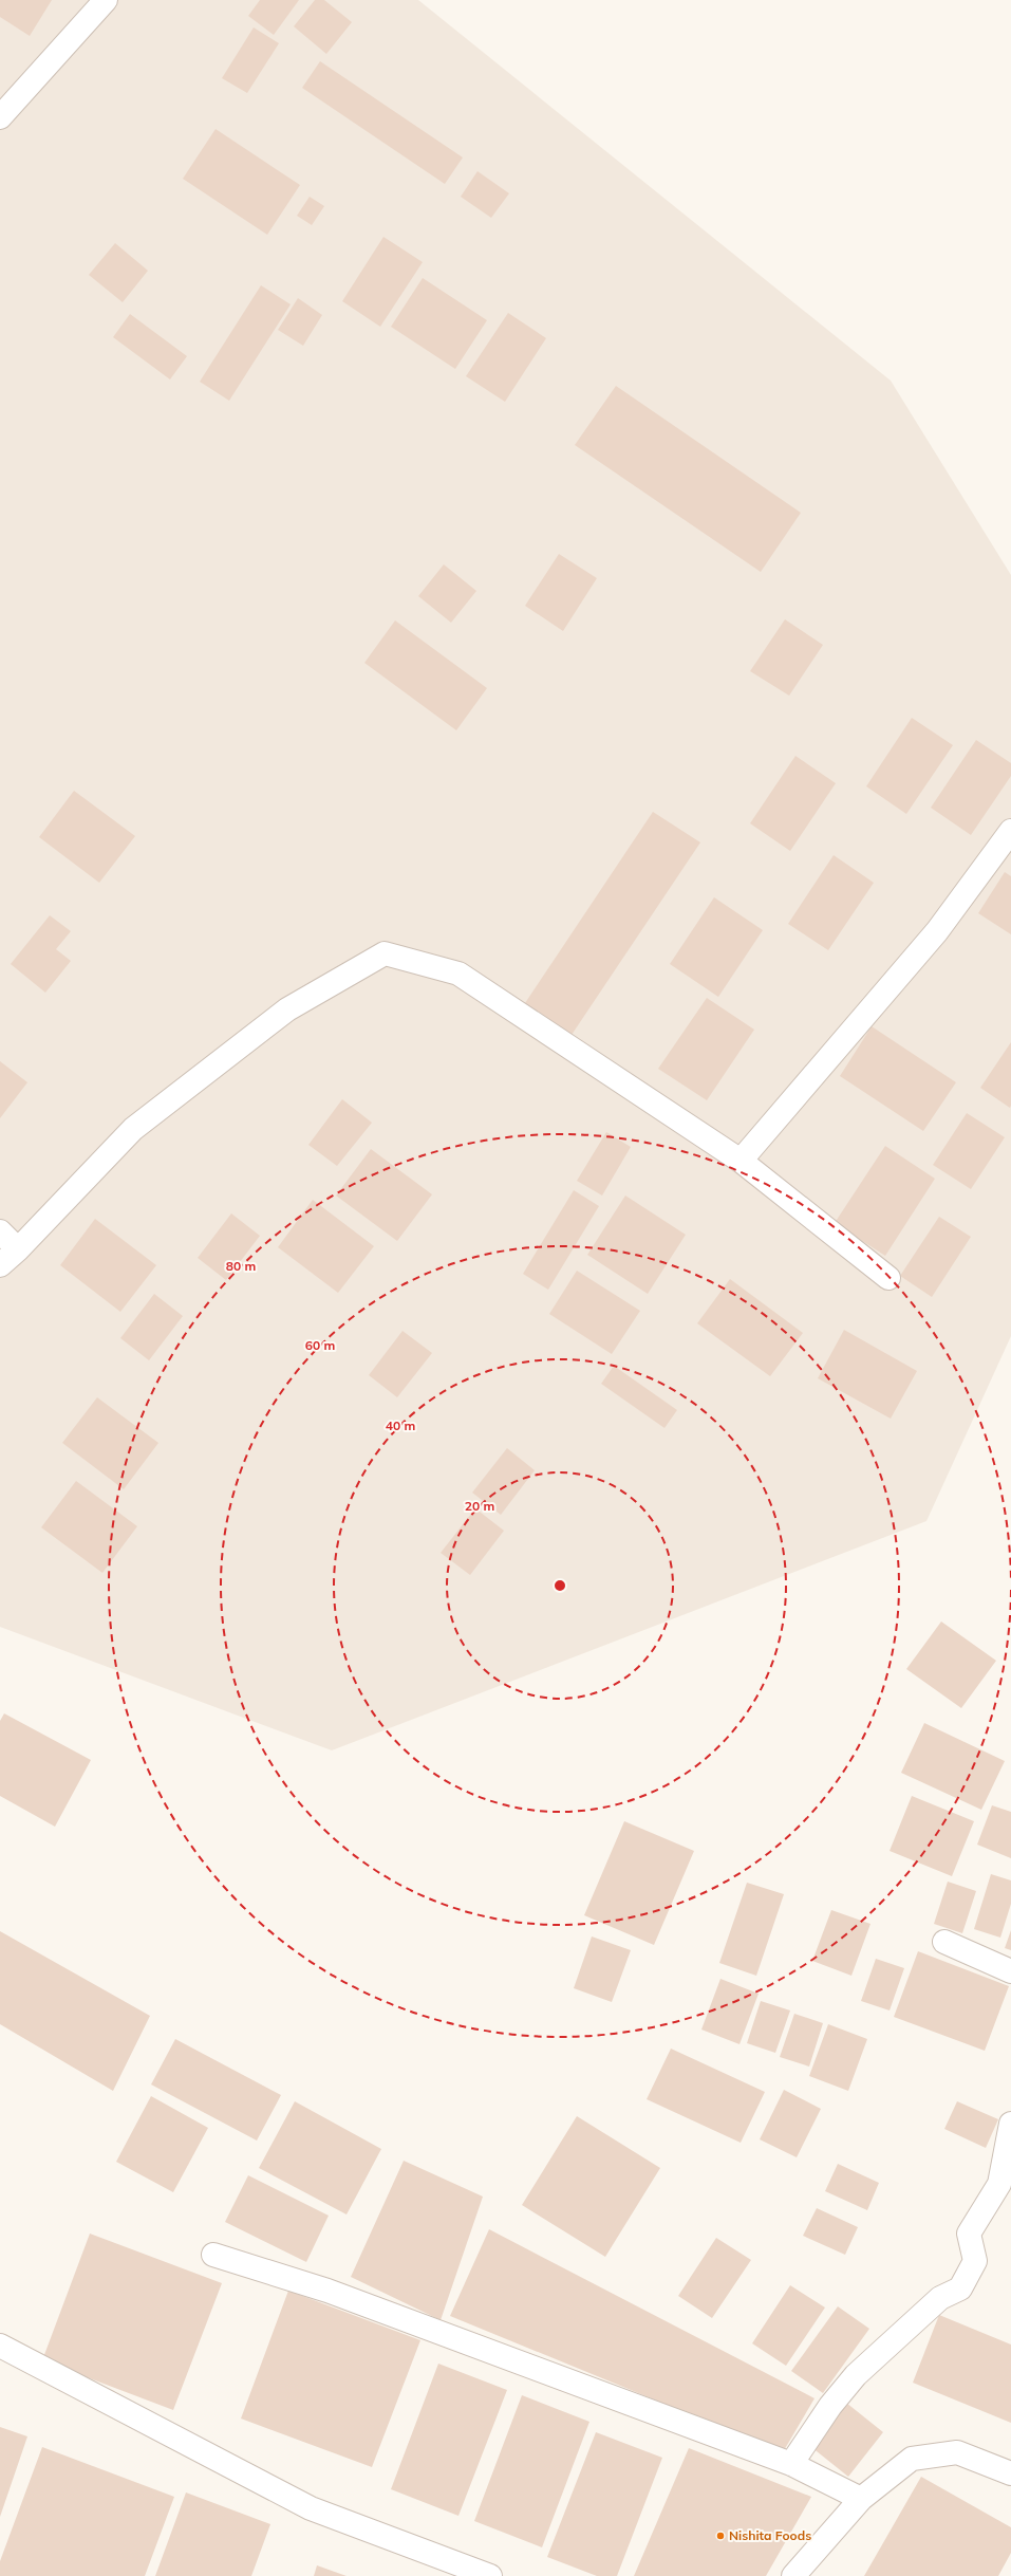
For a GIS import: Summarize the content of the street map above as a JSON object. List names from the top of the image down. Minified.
{"places":["Nishita Foods"],"rings":["80 m","60 m","40 m","20 m"]}
